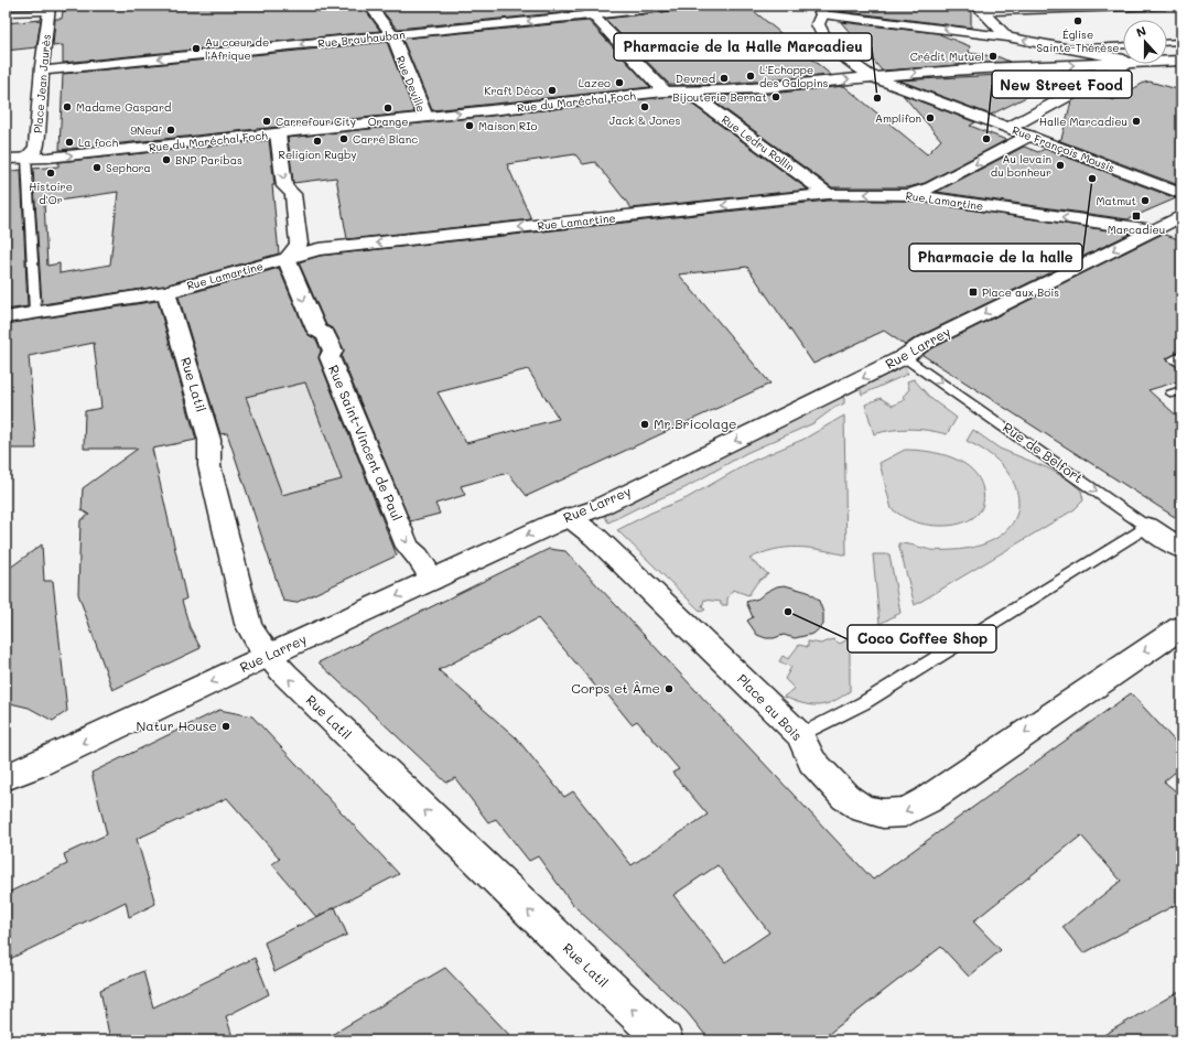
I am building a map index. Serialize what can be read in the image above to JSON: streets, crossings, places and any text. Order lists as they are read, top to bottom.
{
  "streets": {
    "street": [
      "Rue Brauhauban",
      "Place Jean Jaurès",
      "Rue Deville",
      "Rue du Maréchal Foch",
      "Rue Ledru Rollin",
      "Rue François Mousis",
      "Rue Lamartine",
      "Rue Larrey",
      "Rue Latil",
      "Rue Saint-Vincent de Paul",
      "Rue de Belfort",
      "Place au Bois"
    ]
  },
  "crossings": [
    ["Rue Brauhauban", "Place Jean Jaurès"],
    ["Rue Brauhauban", "Rue Deville"],
    ["Place Jean Jaurès", "Rue du Maréchal Foch"],
    ["Rue Deville", "Rue du Maréchal Foch"],
    ["Rue du Maréchal Foch", "Rue Ledru Rollin"],
    ["Rue du Maréchal Foch", "Rue François Mousis"],
    ["Rue Ledru Rollin", "Rue Lamartine"],
    ["Rue Lamartine", "Rue Larrey"],
    ["Rue Lamartine", "Rue Latil"],
    ["Rue Lamartine", "Rue Saint-Vincent de Paul"],
    ["Rue Larrey", "Rue Latil"],
    ["Rue Larrey", "Rue Saint-Vincent de Paul"],
    ["Rue Larrey", "Rue de Belfort"],
    ["Rue Larrey", "Place au Bois"]
  ],
  "one_way": [
    "Rue Brauhauban",
    "Rue Larrey",
    "Rue Latil",
    "Rue Saint-Vincent de Paul",
    "Rue de Belfort",
    "Place au Bois"
  ],
  "places": {
    "other": [
      "Église Sainte-Thérèse",
      "Au cœur de l'Afrique",
      "Crédit Mutuel",
      "L'Echoppe des Galopins",
      "Devred",
      "Lazeo",
      "Kraft Déco",
      "Bijouterie Bernat",
      "Pharmacie de la Halle Marcadieu",
      "Madame Gaspard",
      "Jack & Jones",
      "Orange",
      "Amplifon",
      "Carrefour City",
      "Halle Marcadieu",
      "Maison RIo",
      "9Neuf",
      "Carré Blanc",
      "New Street Food",
      "Religion Rugby",
      "La foch",
      "BNP Paribas",
      "Au levain du bonheur",
      "Sephora",
      "Histoire d'Or",
      "Pharmacie de la halle",
      "Matmut",
      "Mr.Bricolage",
      "Coco Coffee Shop",
      "Corps et Âme",
      "Natur House"
    ],
    "transit": ["Marcadieu", "Place aux Bois"]
  },
  "north": "top"
}
